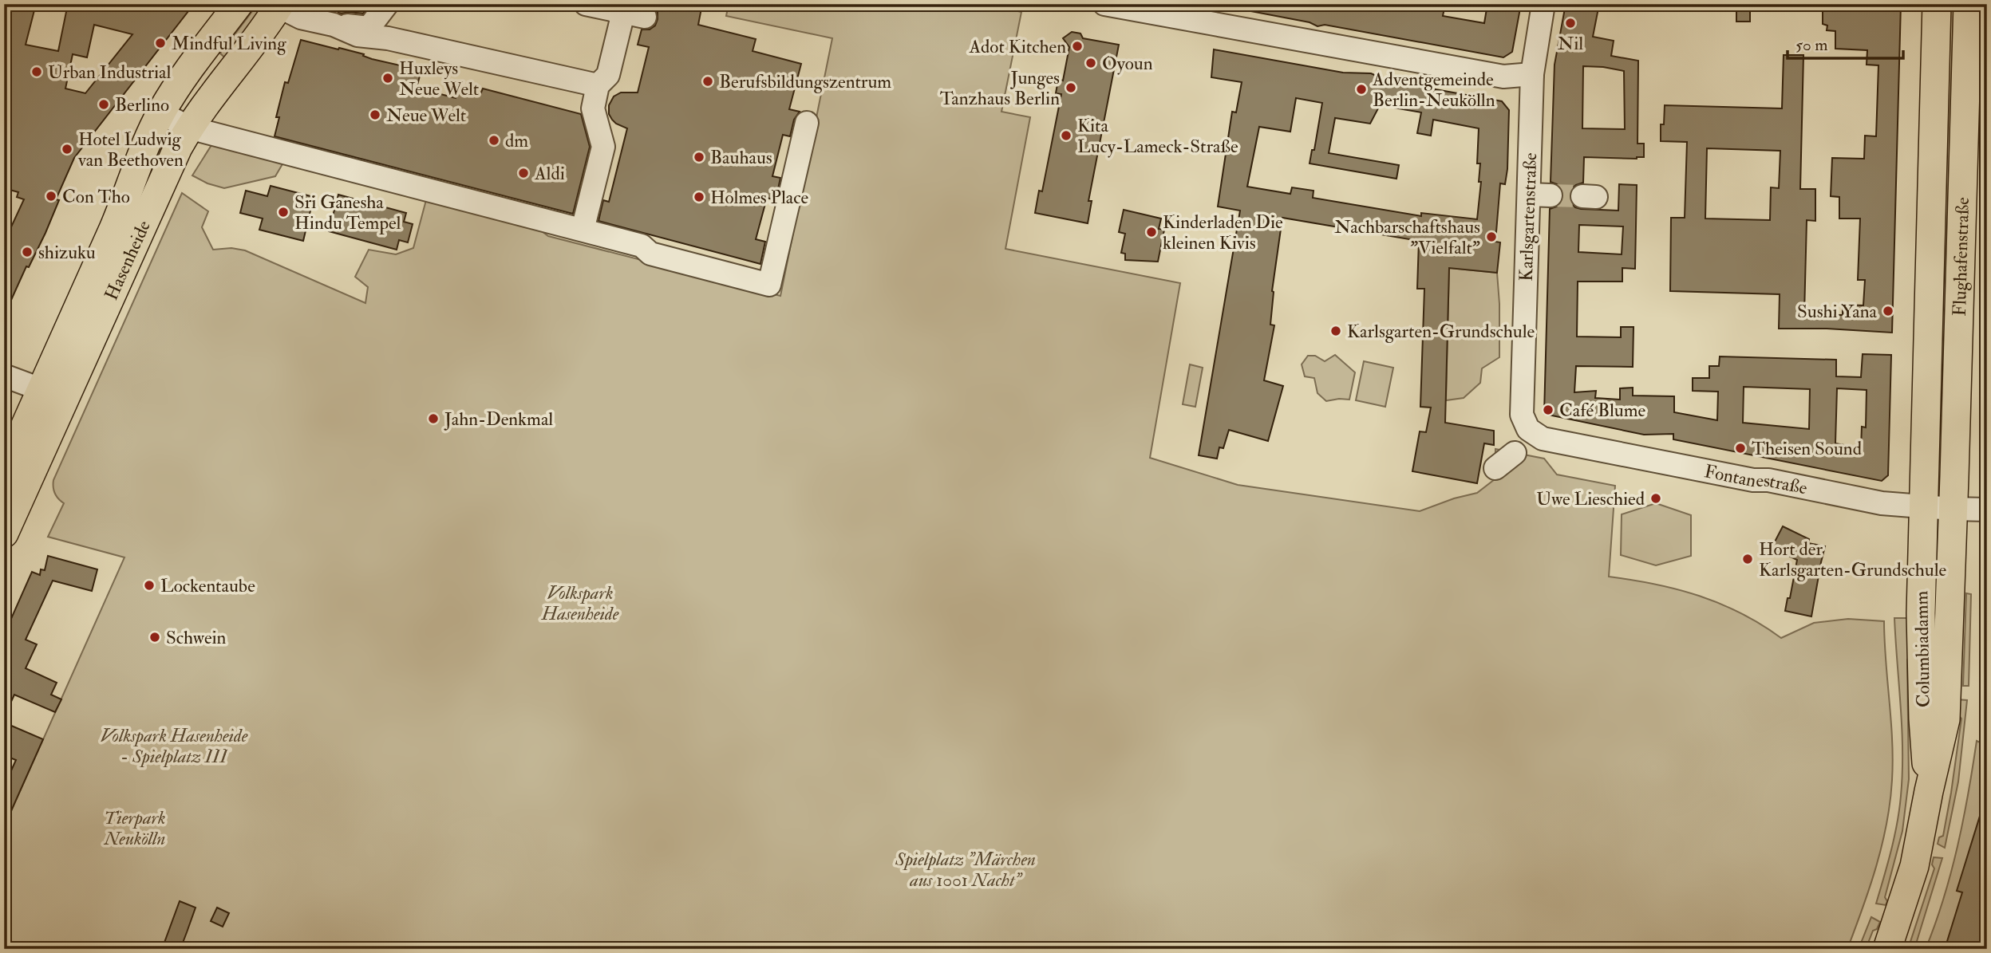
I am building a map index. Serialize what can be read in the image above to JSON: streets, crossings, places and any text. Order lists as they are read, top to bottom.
{
  "streets": {
    "main road": ["Flughafenstraße", "Hasenheide", "Columbiadamm"],
    "street": ["Karlsgartenstraße", "Fontanestraße"]
  },
  "crossings": [
    ["Karlsgartenstraße", "Fontanestraße"],
    ["Flughafenstraße", "Fontanestraße"],
    ["Flughafenstraße", "Columbiadamm"],
    ["Fontanestraße", "Columbiadamm"]
  ],
  "parks": [
    "Volkspark Hasenheide",
    "Volkspark Hasenheide - Spielplatz III",
    "Tierpark Neukölln",
    "Spielplatz \"Märchen aus 1001 Nacht\""
  ],
  "places": [
    "Nil",
    "Mindful Living",
    "Adot Kitchen",
    "Oyoun",
    "Urban Industrial",
    "Huxleys Neue Welt",
    "Berufsbildungszentrum",
    "Junges Tanzhaus Berlin",
    "Adventgemeinde Berlin-Neukölln",
    "Berlino",
    "Neue Welt",
    "Kita Lucy-Lameck-Straße",
    "dm",
    "Hotel Ludwig van Beethoven",
    "Bauhaus",
    "Aldi",
    "Con Tho",
    "Holmes Place",
    "Sri Ganesha Hindu Tempel",
    "Kinderladen Die kleinen Kivis",
    "Nachbarschaftshaus \"Vielfalt\"",
    "shizuku",
    "Sushi Yana",
    "Karlsgarten-Grundschule",
    "Café Blume",
    "Jahn-Denkmal",
    "Theisen Sound",
    "Uwe Lieschied",
    "Hort der Karlsgarten-Grundschule",
    "Lockentaube",
    "Schwein"
  ],
  "scale_bar": "50 m"
}
